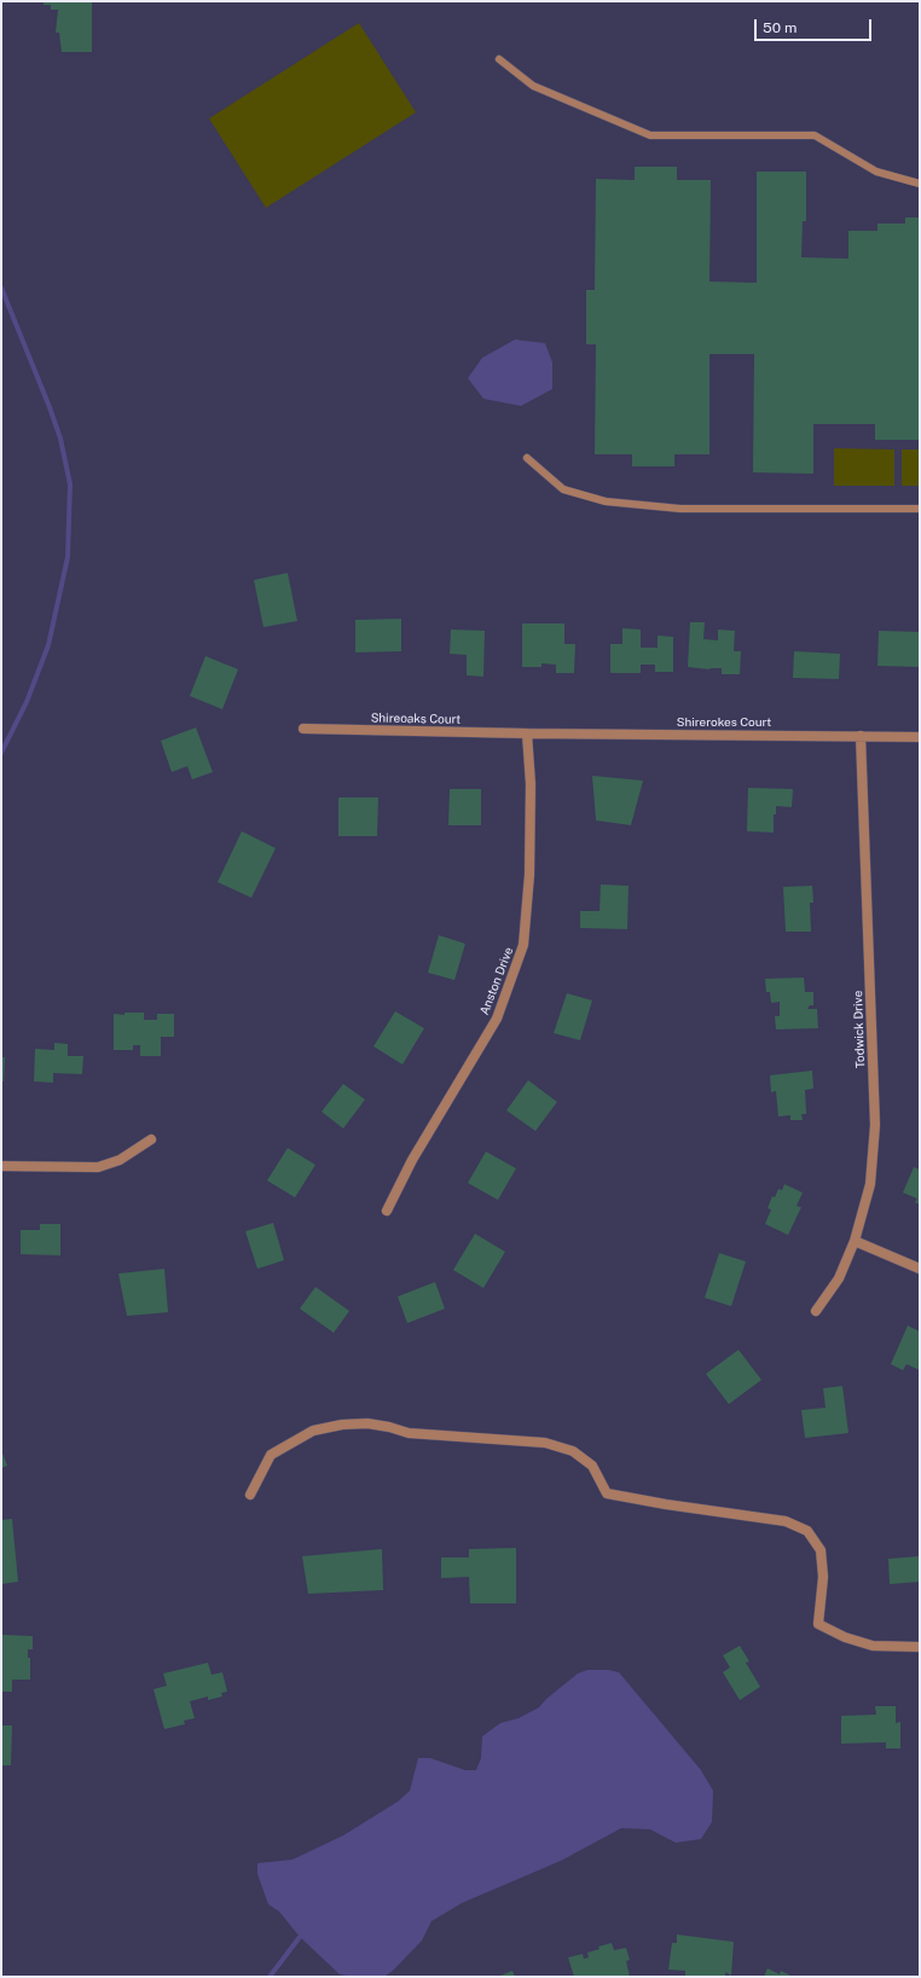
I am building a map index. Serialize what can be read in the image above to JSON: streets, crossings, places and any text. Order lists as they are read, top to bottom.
{
  "streets": {
    "street": [
      "Shireoaks Court",
      "Shirerokes Court",
      "Anston Drive",
      "Todwick Drive"
    ]
  },
  "crossings": [
    ["Shireoaks Court", "Shirerokes Court"],
    ["Shireoaks Court", "Anston Drive"],
    ["Shirerokes Court", "Anston Drive"],
    ["Shirerokes Court", "Todwick Drive"]
  ],
  "scale_bar": "50 m"
}
